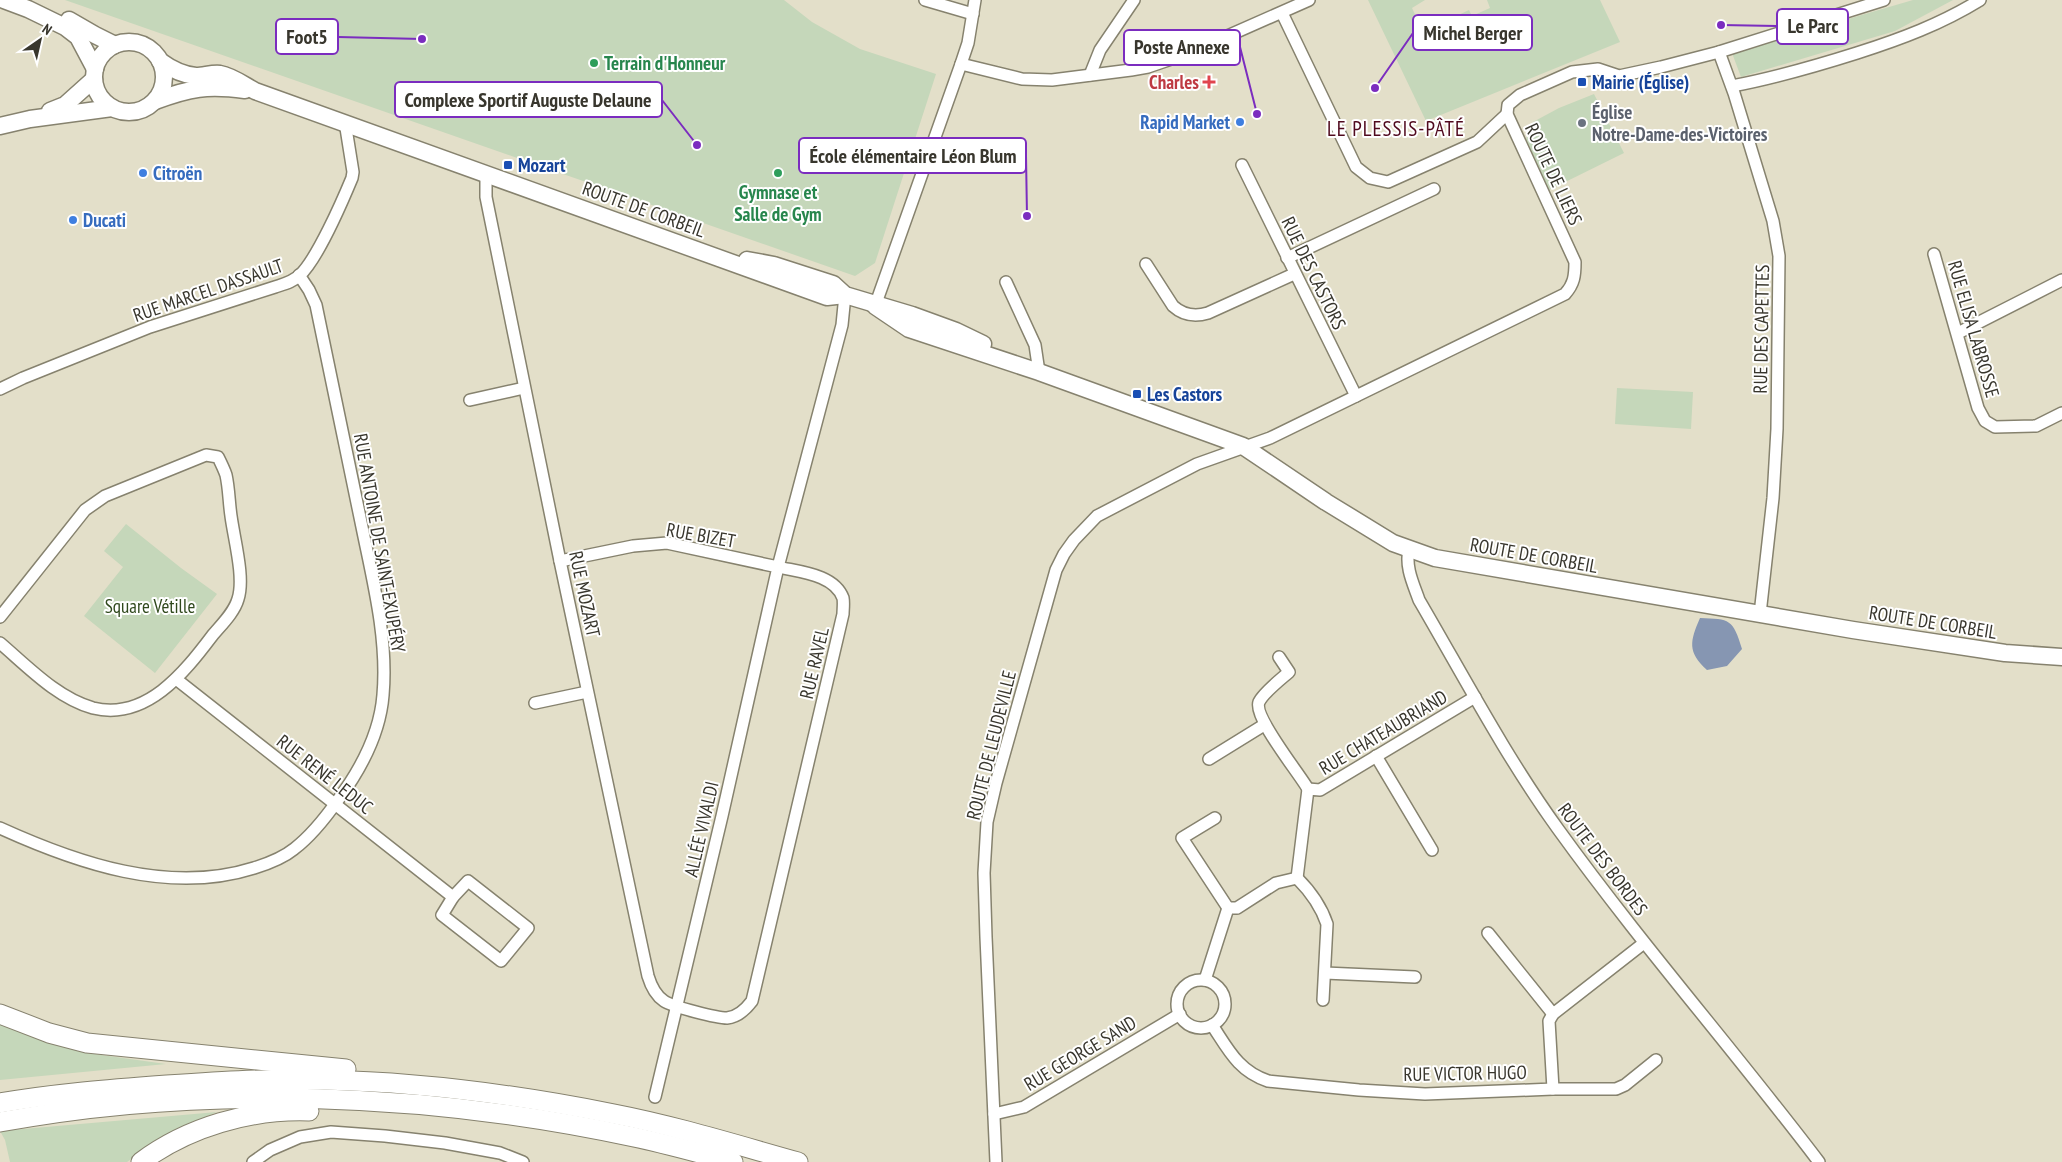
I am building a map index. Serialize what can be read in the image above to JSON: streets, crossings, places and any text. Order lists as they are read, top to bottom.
{
  "streets": {
    "street": [
      "ROUTE DE LIERS",
      "ROUTE DE CORBEIL",
      "RUE DES CASTORS",
      "RUE MARCEL DASSAULT",
      "RUE DES CAPETTES",
      "RUE ELISA LABROSSE",
      "RUE BIZET",
      "RUE ANTOINE DE SAINT-EXUPÉRY",
      "RUE MOZART",
      "RUE RAVEL",
      "RUE CHATEAUBRIAND",
      "ROUTE DE LEUDEVILLE",
      "RUE RENÉ LEDUC",
      "ALLÉE VIVALDI",
      "ROUTE DES BORDES",
      "RUE GEORGE SAND",
      "RUE VICTOR HUGO"
    ]
  },
  "crossings": [
    ["ROUTE DE LIERS", "ROUTE DE CORBEIL"],
    ["ROUTE DE LIERS", "RUE DES CASTORS"],
    ["ROUTE DE LIERS", "RUE DES CAPETTES"],
    ["ROUTE DE LIERS", "ROUTE DE LEUDEVILLE"],
    ["ROUTE DE CORBEIL", "RUE MARCEL DASSAULT"],
    ["ROUTE DE CORBEIL", "RUE DES CAPETTES"],
    ["ROUTE DE CORBEIL", "RUE MOZART"],
    ["ROUTE DE CORBEIL", "ROUTE DE LEUDEVILLE"],
    ["ROUTE DE CORBEIL", "ROUTE DES BORDES"],
    ["RUE MARCEL DASSAULT", "RUE ANTOINE DE SAINT-EXUPÉRY"],
    ["RUE BIZET", "RUE MOZART"],
    ["RUE BIZET", "RUE RAVEL"],
    ["RUE BIZET", "ALLÉE VIVALDI"],
    ["RUE ANTOINE DE SAINT-EXUPÉRY", "RUE RENÉ LEDUC"],
    ["RUE MOZART", "RUE RAVEL"],
    ["RUE MOZART", "ALLÉE VIVALDI"],
    ["RUE RAVEL", "ALLÉE VIVALDI"],
    ["RUE CHATEAUBRIAND", "ROUTE DES BORDES"],
    ["ROUTE DE LEUDEVILLE", "RUE GEORGE SAND"],
    ["RUE GEORGE SAND", "RUE VICTOR HUGO"]
  ],
  "districts": ["LE PLESSIS-PÂTÉ"],
  "parks": ["Square Vétille"],
  "places": {
    "other": [
      "Le Parc",
      "Foot5",
      "Terrain d'Honneur",
      "Michel Berger",
      "Poste Annexe",
      "Rapid Market",
      "Église Notre-Dame-des-Victoires",
      "Complexe Sportif Auguste Delaune",
      "Citroën",
      "Gymnase et Salle de Gym",
      "École élémentaire Léon Blum",
      "Ducati"
    ],
    "health": ["Charles"],
    "transit": ["Mairie (Église)", "Mozart", "Les Castors"]
  },
  "north": "top right"
}
